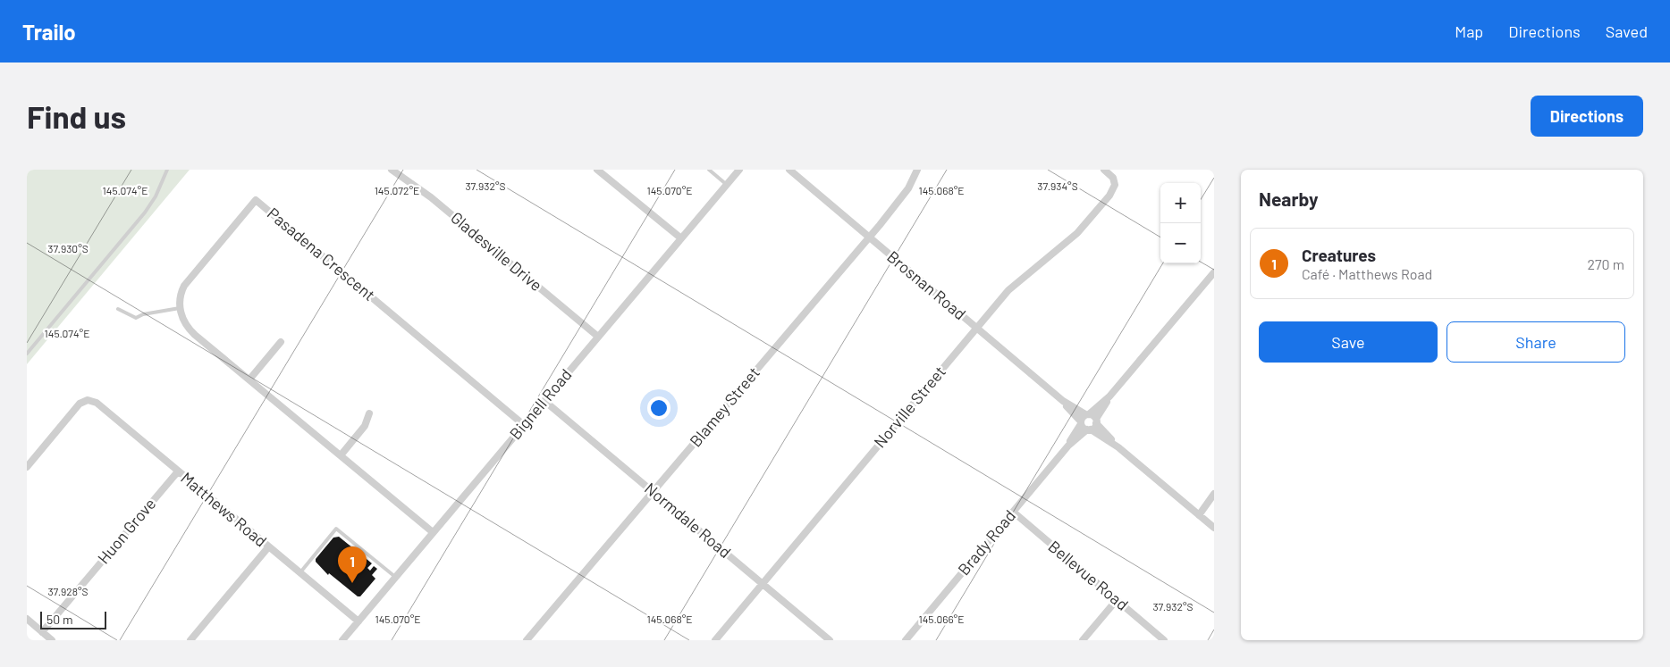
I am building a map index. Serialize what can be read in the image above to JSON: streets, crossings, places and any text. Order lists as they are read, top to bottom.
{
  "streets": {
    "street": [
      "Gladesville Drive",
      "Pasadena Crescent",
      "Brosnan Road",
      "Bignell Road",
      "Blamey Street",
      "Norville Street",
      "Matthews Road",
      "Normdale Road",
      "Huon Grove",
      "Brady Road",
      "Bellevue Road"
    ]
  },
  "crossings": [
    ["Gladesville Drive", "Bignell Road"],
    ["Pasadena Crescent", "Bignell Road"],
    ["Brosnan Road", "Blamey Street"],
    ["Brosnan Road", "Norville Street"],
    ["Brosnan Road", "Brady Road"],
    ["Bignell Road", "Matthews Road"],
    ["Bignell Road", "Normdale Road"],
    ["Blamey Street", "Normdale Road"],
    ["Norville Street", "Normdale Road"],
    ["Matthews Road", "Huon Grove"],
    ["Brady Road", "Bellevue Road"]
  ],
  "scale_bar": "50 m",
  "page": {
    "header": "Trailo",
    "nav": ["Map", "Directions", "Saved"],
    "buttons": [
      "Directions",
      ["Save", "Share"]
    ],
    "title": "Find us",
    "heading": "Nearby",
    "map_buttons": ["+", "−"],
    "list": [
      {
        "mark": "1",
        "name": "Creatures",
        "note": "Café · Matthews Road",
        "value": "270 m"
      }
    ],
    "pins": "1",
    "scale": "50 m"
  },
  "coordinates": [
    "37.934°S",
    "37.932°S",
    "145.074°E",
    "145.072°E",
    "145.070°E",
    "145.068°E",
    "37.930°S",
    "37.928°S",
    "145.066°E"
  ]
}
